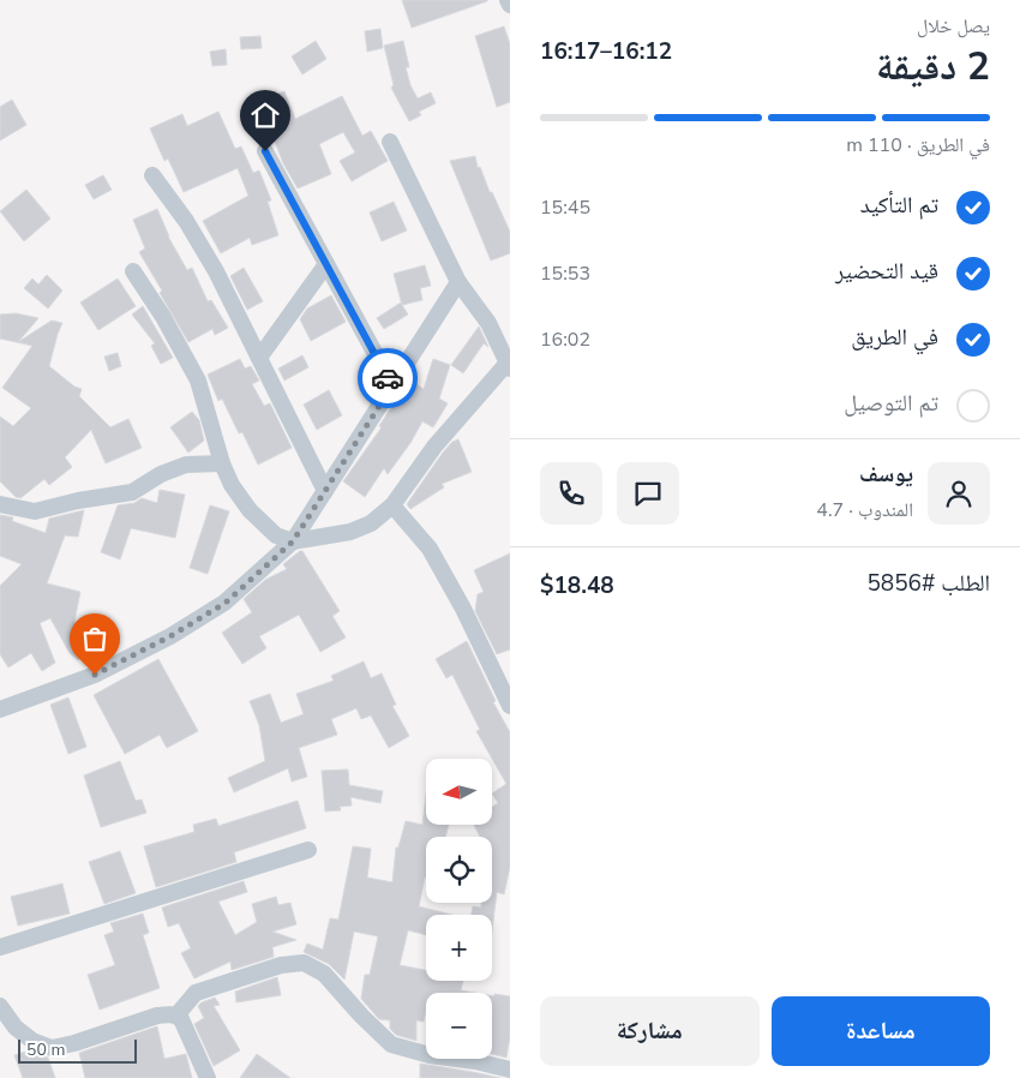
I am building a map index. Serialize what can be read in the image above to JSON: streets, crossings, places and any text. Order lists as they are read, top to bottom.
{
  "scale_bar": "50 m",
  "north": "left",
  "page": {
    "heading": ["2 دقيقة", "يصل خلال", "16:12–16:17"],
    "panel": [
      "يوسف",
      "المندوب · 4.7",
      "الطلب #5856",
      "$18.48"
    ],
    "bar": "في الطريق · 110 m",
    "list": [
      ["تم التأكيد", "15:45"],
      ["قيد التحضير", "15:53"],
      ["في الطريق", "16:02"],
      "تم التوصيل"
    ],
    "map_buttons": ["+", "−"],
    "buttons": ["مساعدة", "مشاركة"],
    "scale": "50 m"
  }
}
